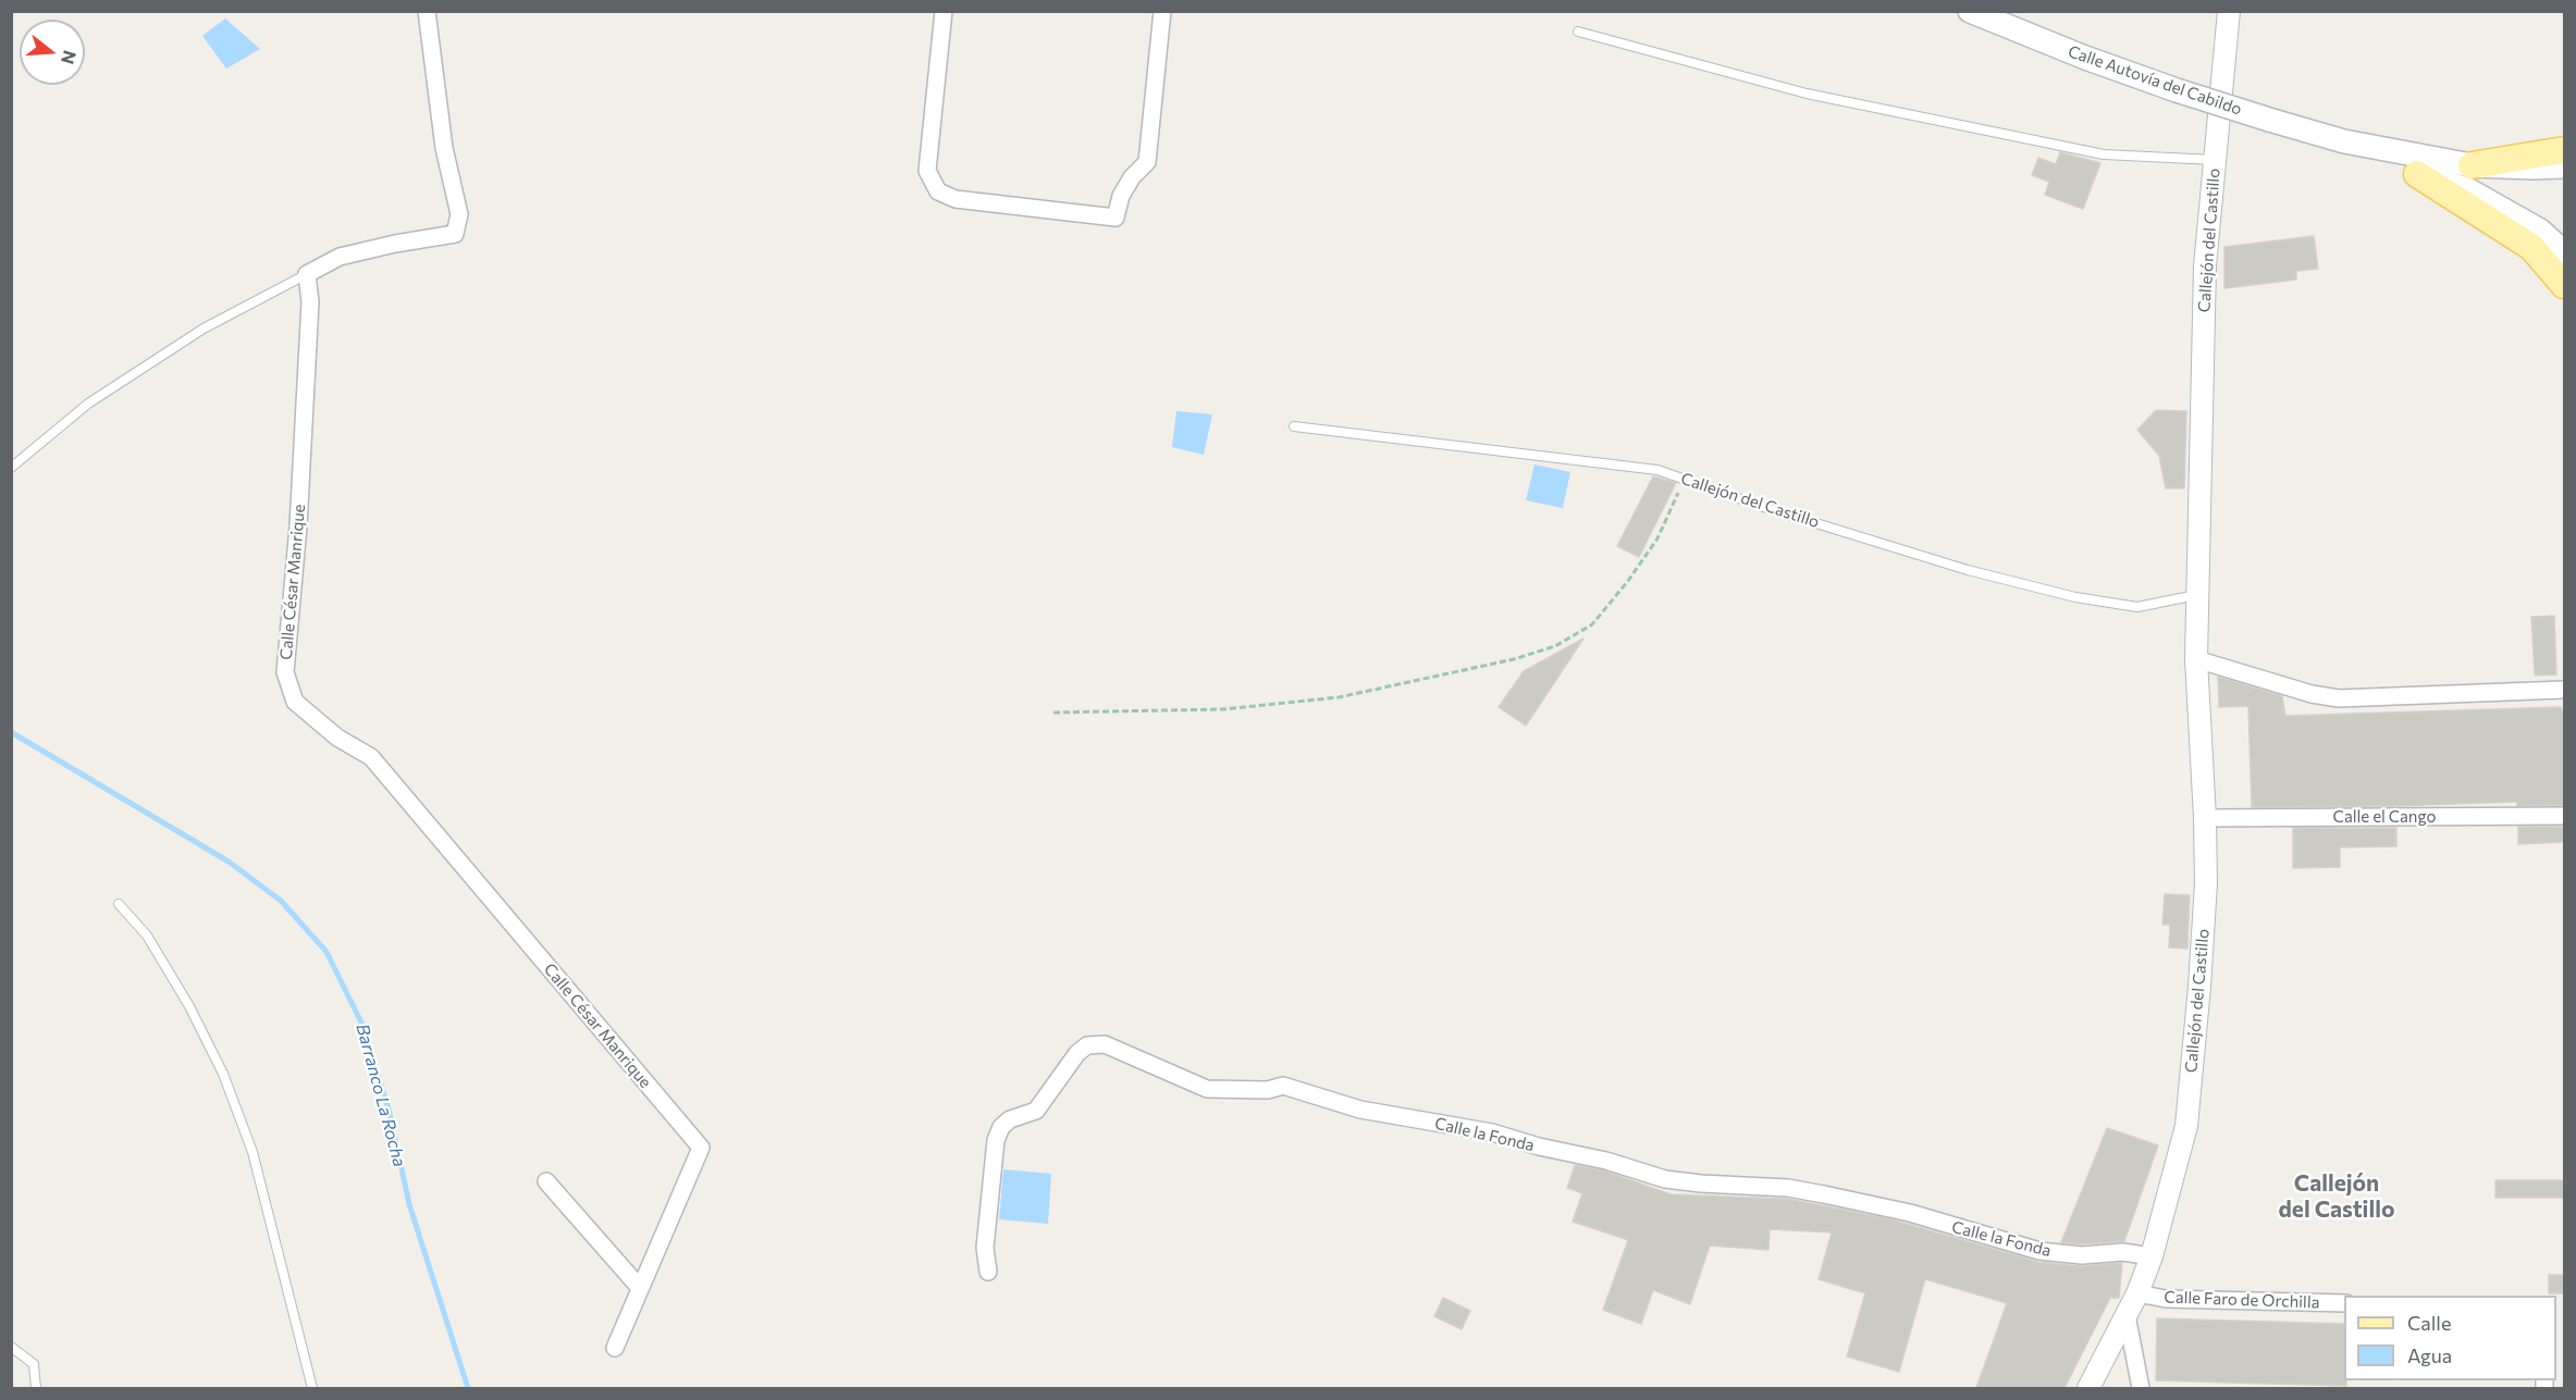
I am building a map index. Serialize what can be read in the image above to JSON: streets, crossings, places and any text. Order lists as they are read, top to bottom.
{
  "streets": {
    "main road": ["Calle Autovía del Cabildo"],
    "street": [
      "Callejón del Castillo",
      "Calle César Manrique",
      "Calle el Cango",
      "Calle la Fonda",
      "Calle Faro de Orchilla"
    ]
  },
  "crossings": [
    ["Callejón del Castillo", "Calle el Cango"],
    ["Callejón del Castillo", "Calle la Fonda"],
    ["Callejón del Castillo", "Calle Faro de Orchilla"]
  ],
  "districts": ["Callejón del Castillo"],
  "water": ["Barranco La Rocha"],
  "legend": ["Calle", "Agua"],
  "north": "right"
}
